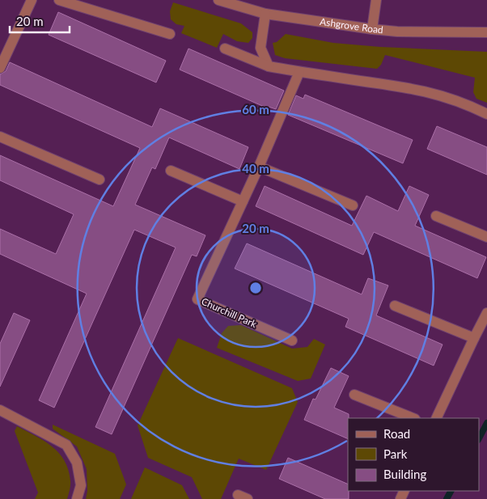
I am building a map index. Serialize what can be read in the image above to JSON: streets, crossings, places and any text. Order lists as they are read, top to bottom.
{
  "streets": {
    "street": ["Ashgrove Road", "Churchill Park"]
  },
  "legend": ["Road", "Park", "Building"],
  "scale_bar": "20 m",
  "rings": ["60 m", "40 m", "20 m"]
}
